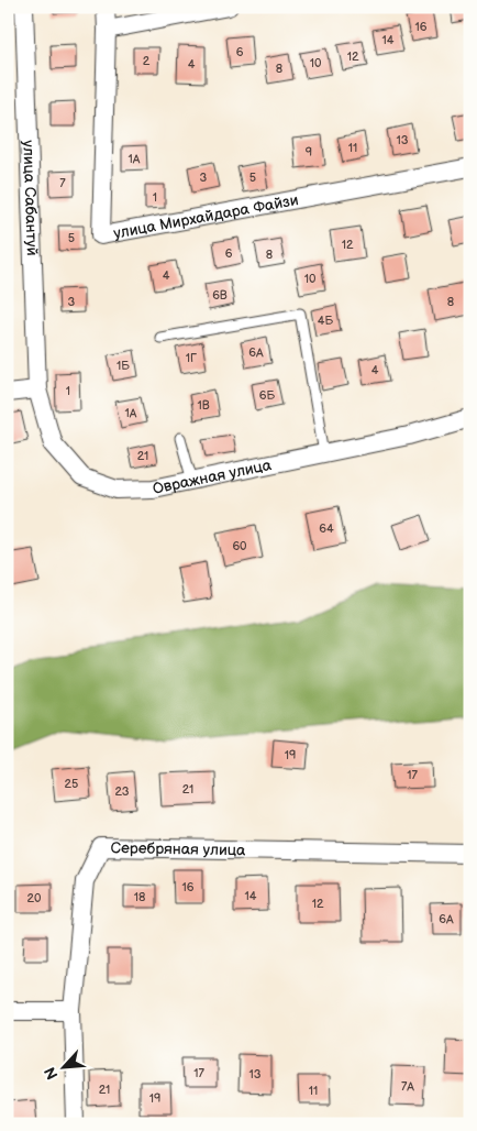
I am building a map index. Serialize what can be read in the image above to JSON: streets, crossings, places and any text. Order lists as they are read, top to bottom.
{
  "streets": {
    "street": [
      "улица Сабантуй",
      "улица Мирхайдара Файзи",
      "Овражная улица",
      "Серебряная улица"
    ]
  },
  "crossings": [
    ["улица Сабантуй", "Овражная улица"]
  ],
  "house_numbers": [
    "16",
    "14",
    "6",
    "12",
    "2",
    "10",
    "4",
    "8",
    "13",
    "11",
    "9",
    "1А",
    "3",
    "5",
    "7",
    "1",
    "5",
    "12",
    "6",
    "8",
    "4",
    "10",
    "6В",
    "3",
    "8",
    "4Б",
    "6А",
    "1Г",
    "1Б",
    "4",
    "1",
    "6Б",
    "1В",
    "1А",
    "21",
    "64",
    "60",
    "19",
    "17",
    "25",
    "21",
    "23",
    "16",
    "14",
    "18",
    "20",
    "12",
    "6А",
    "17",
    "13",
    "7А",
    "21",
    "11",
    "19"
  ],
  "north": "bottom left"
}
